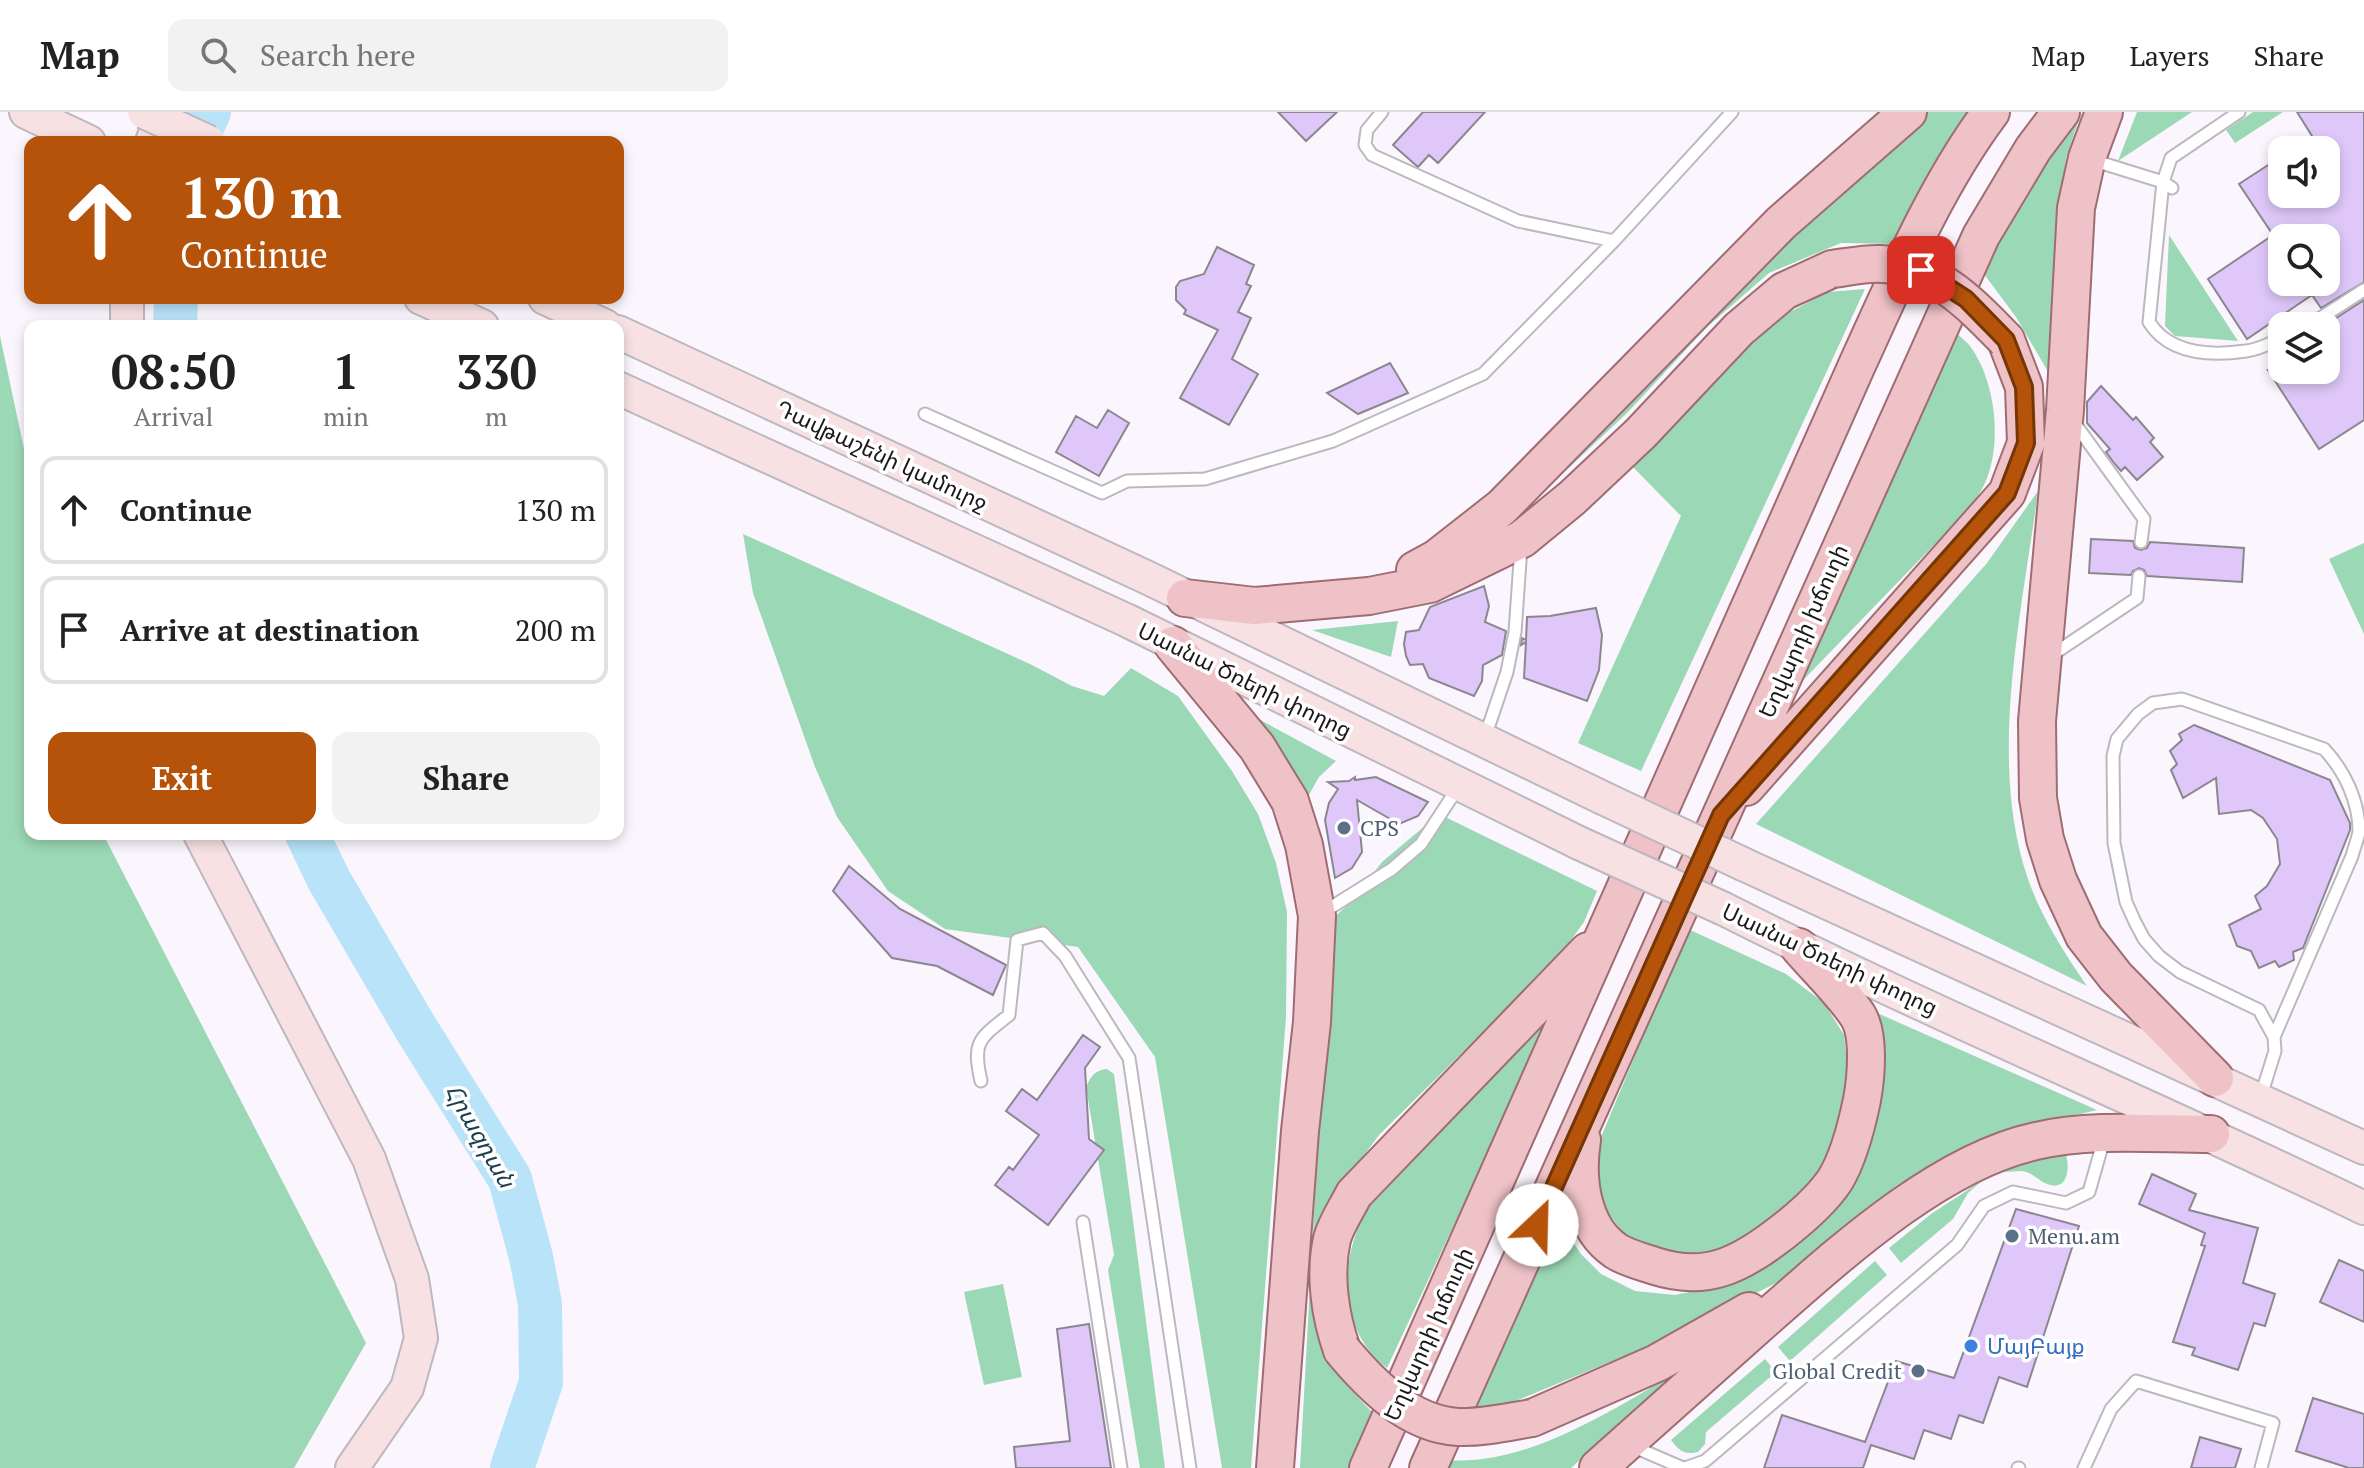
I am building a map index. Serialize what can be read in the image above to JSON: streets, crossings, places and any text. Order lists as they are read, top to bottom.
{
  "streets": {
    "main road": ["Դավթաշենի կամուրջ", "Եղվարդի խճուղի", "Սասնա Ծռերի փողոց"]
  },
  "water": ["Հրազդան"],
  "places": [
    "CPS",
    "Menu.am",
    "ՄայԲայք",
    "Global Credit"
  ],
  "page": {
    "header": "Map",
    "search": "Search here",
    "nav": ["Map", "Layers", "Share"],
    "turn": ["130 m", "Continue"],
    "eta": [
      "08:50",
      "Arrival",
      "1",
      "min",
      "330",
      "m"
    ],
    "list": [
      {
        "name": "Continue",
        "value": "130 m"
      },
      {
        "name": "Arrive at destination",
        "value": "200 m"
      }
    ],
    "buttons": ["Exit", "Share"]
  }
}
